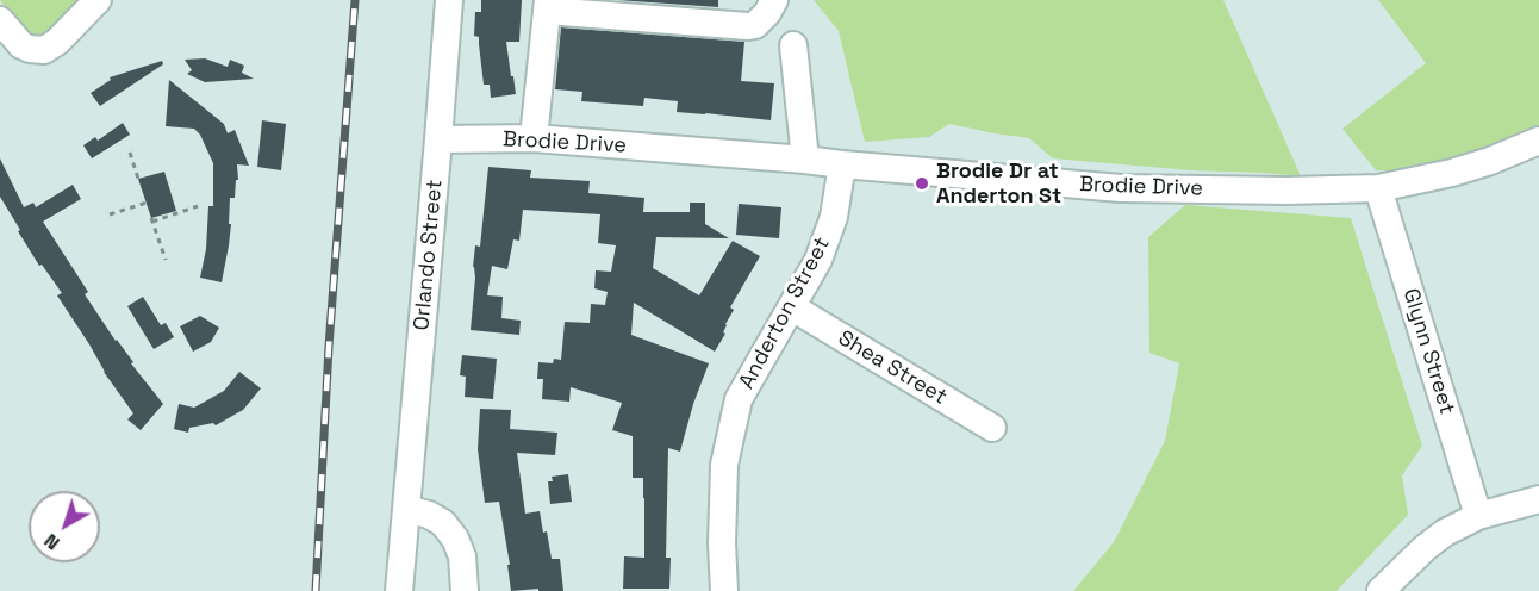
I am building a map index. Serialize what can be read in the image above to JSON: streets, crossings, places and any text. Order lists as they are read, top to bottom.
{
  "streets": {
    "street": [
      "Brodie Drive",
      "Orlando Street",
      "Anderton Street",
      "Glynn Street",
      "Shea Street"
    ]
  },
  "crossings": [
    ["Brodie Drive", "Orlando Street"],
    ["Brodie Drive", "Anderton Street"],
    ["Brodie Drive", "Glynn Street"],
    ["Anderton Street", "Shea Street"]
  ],
  "places": ["Brodie Dr at Anderton St"],
  "north": "bottom left"
}
